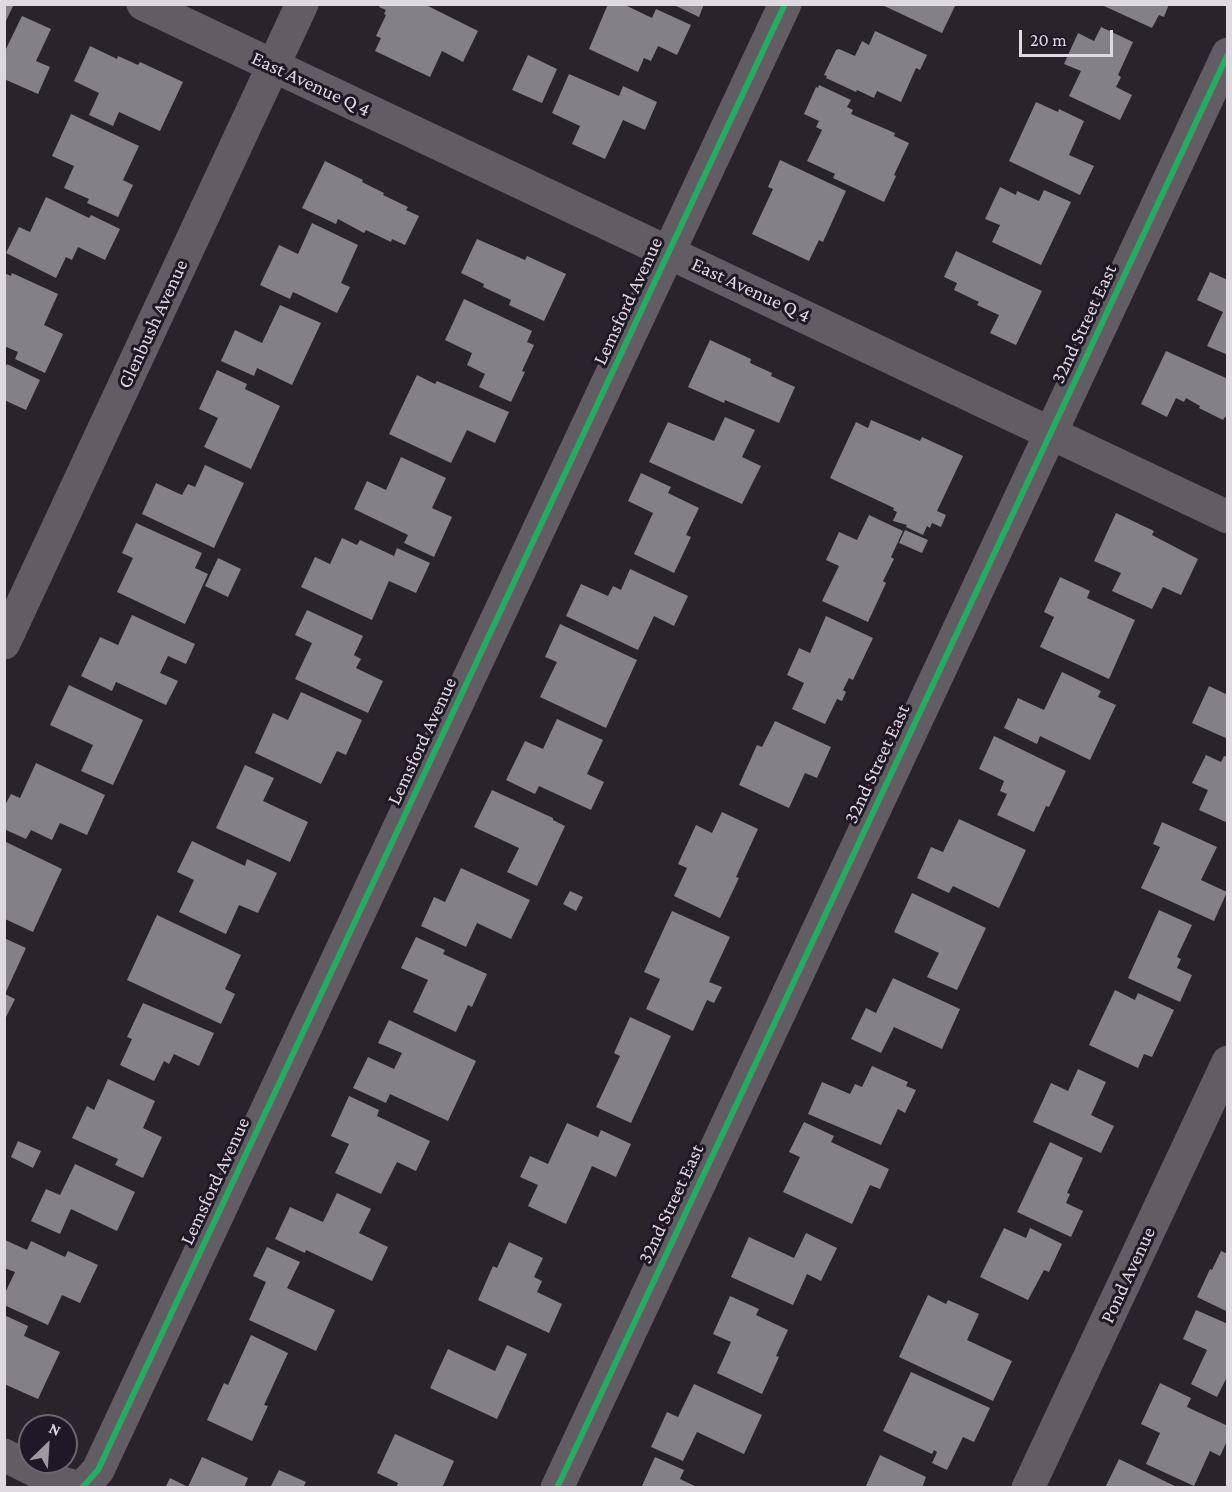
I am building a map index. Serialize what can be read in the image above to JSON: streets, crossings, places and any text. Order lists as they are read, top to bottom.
{
  "streets": {
    "street": [
      "East Avenue Q 4",
      "Lemsford Avenue",
      "Glenbush Avenue",
      "32nd Street East",
      "Pond Avenue"
    ]
  },
  "crossings": [
    ["East Avenue Q 4", "Lemsford Avenue"],
    ["East Avenue Q 4", "Glenbush Avenue"],
    ["East Avenue Q 4", "32nd Street East"]
  ],
  "scale_bar": "20 m",
  "north": "top right"
}
